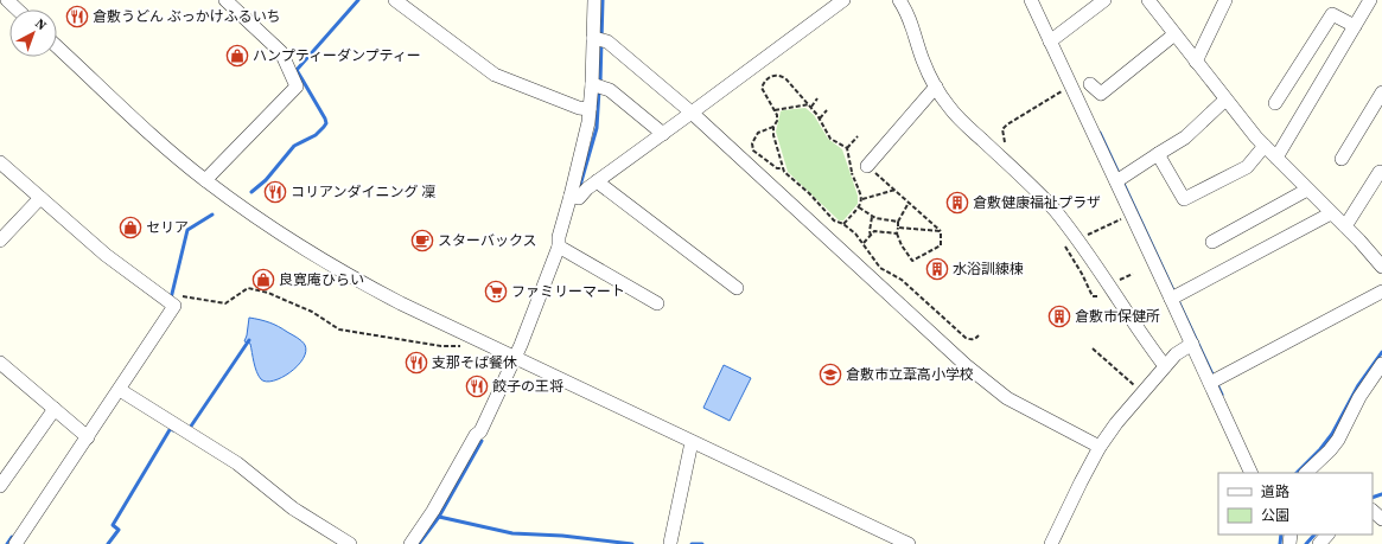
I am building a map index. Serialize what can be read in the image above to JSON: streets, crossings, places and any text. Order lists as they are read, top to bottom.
{
  "places": {
    "restaurant": [
      "倉敷うどん ぶっかけふるいち",
      "コリアンダイニング 凜",
      "支那そば餐休",
      "餃子の王将"
    ],
    "shop": ["ハンプティーダンプティー", "セリア", "良寛庵ひらい"],
    "building": ["倉敷健康福祉プラザ", "水浴訓練棟", "倉敷市保健所"],
    "cafe": ["スターバックス"],
    "supermarket": ["ファミリーマート"],
    "school or university": ["倉敷市立葦高小学校"]
  },
  "legend": ["道路", "公園"],
  "north": "top right"
}
